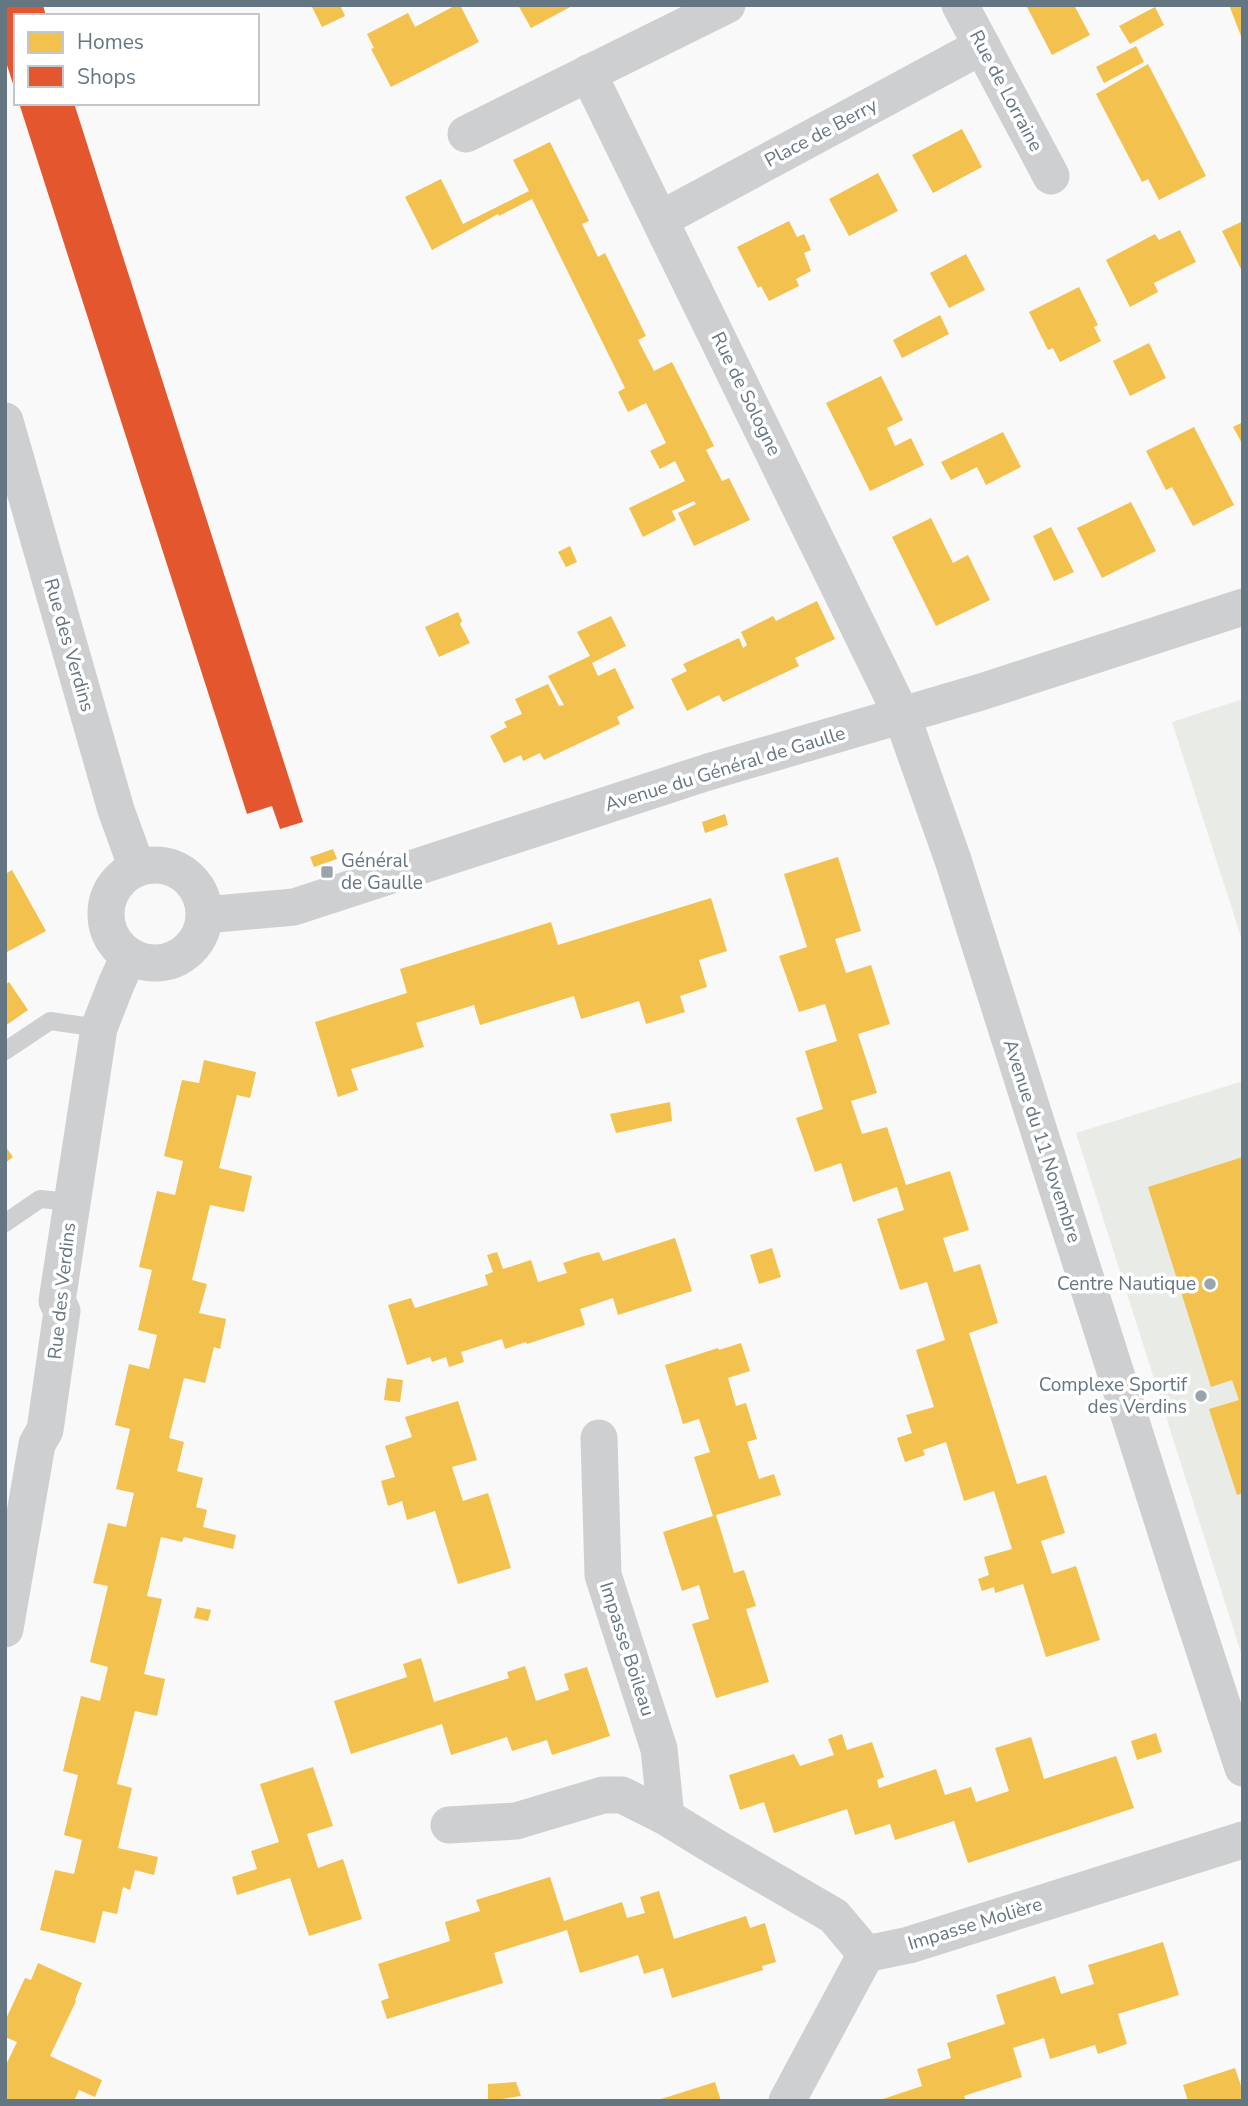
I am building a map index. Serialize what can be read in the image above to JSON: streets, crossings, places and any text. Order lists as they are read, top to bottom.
{
  "streets": {
    "street": [
      "Rue de Lorraine",
      "Place de Berry",
      "Rue de Sologne",
      "Rue des Verdins",
      "Avenue du Général de Gaulle",
      "Avenue du 11 Novembre",
      "Impasse Boileau",
      "Impasse Molière"
    ]
  },
  "crossings": [
    ["Rue de Lorraine", "Place de Berry"],
    ["Place de Berry", "Rue de Sologne"],
    ["Rue de Sologne", "Avenue du Général de Gaulle"],
    ["Rue de Sologne", "Avenue du 11 Novembre"],
    ["Rue des Verdins", "Avenue du Général de Gaulle"],
    ["Avenue du Général de Gaulle", "Avenue du 11 Novembre"]
  ],
  "places": {
    "transit": ["Général de Gaulle"],
    "other": ["Centre Nautique", "Complexe Sportif des Verdins"]
  },
  "legend": ["Homes", "Shops"]
}
